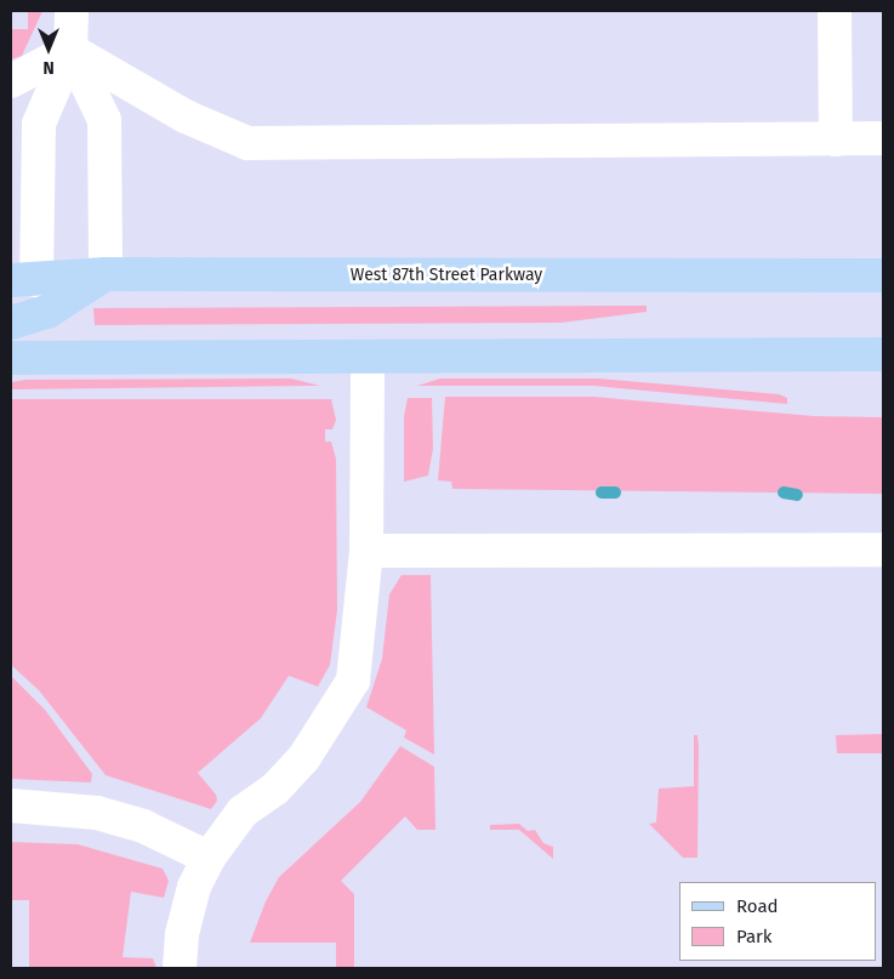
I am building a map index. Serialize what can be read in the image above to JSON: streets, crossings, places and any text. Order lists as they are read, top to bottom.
{
  "streets": {
    "main road": ["West 87th Street Parkway"]
  },
  "legend": ["Road", "Park"],
  "north": "bottom"
}
